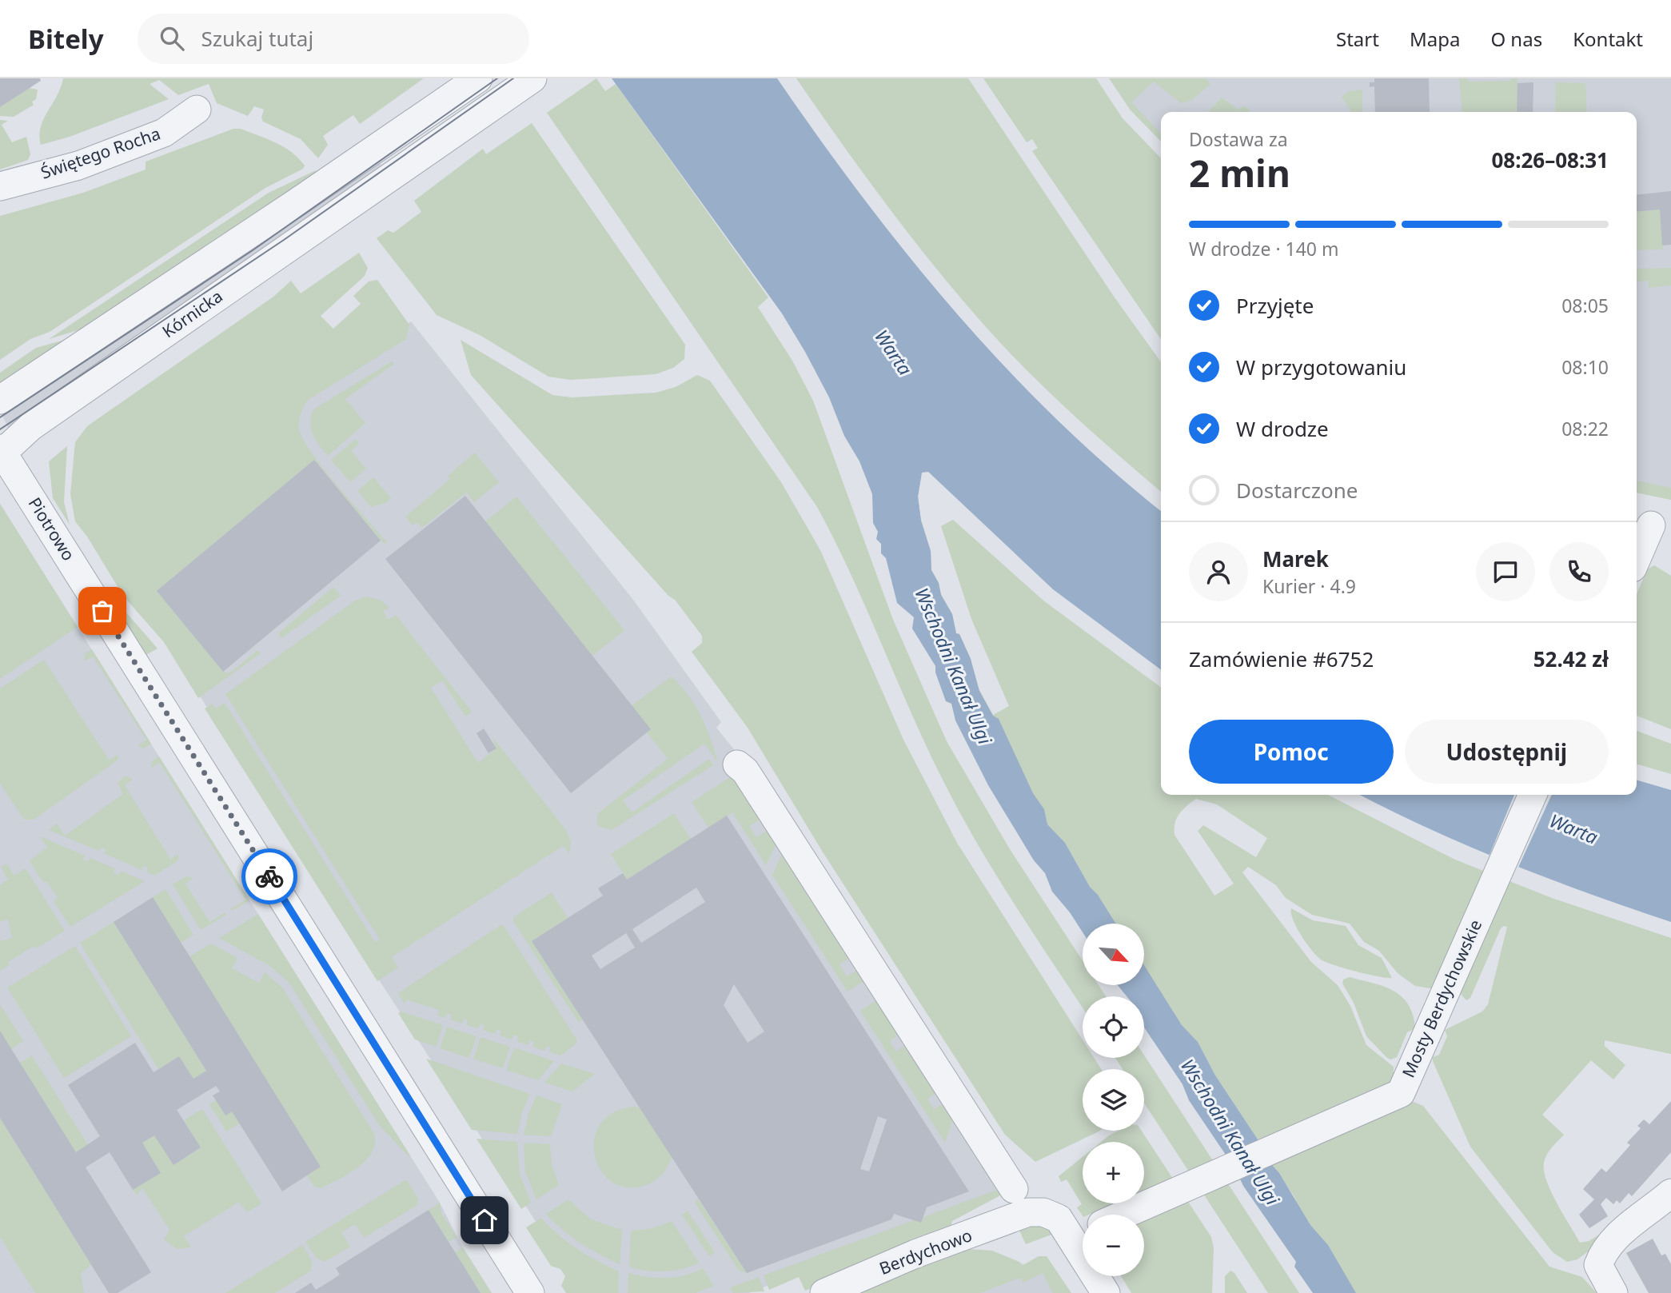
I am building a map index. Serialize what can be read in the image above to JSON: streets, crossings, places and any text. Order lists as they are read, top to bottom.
{
  "streets": {
    "street": [
      "Świętego Rocha",
      "Kórnicka",
      "Piotrowo",
      "Mosty Berdychowskie",
      "Berdychowo"
    ]
  },
  "crossings": [
    ["Kórnicka", "Piotrowo"]
  ],
  "water": ["Warta", "Wschodni Kanał Ulgi"],
  "north": "bottom right",
  "page": {
    "header": "Bitely",
    "search": "Szukaj tutaj",
    "nav": [
      "Start",
      "Mapa",
      "O nas",
      "Kontakt"
    ],
    "heading": ["2 min", "Dostawa za", "08:26–08:31"],
    "panel": [
      "Marek",
      "Kurier · 4.9",
      "Zamówienie #6752",
      "52.42 zł"
    ],
    "bar": "W drodze · 140 m",
    "list": [
      ["Przyjęte", "08:05"],
      ["W przygotowaniu", "08:10"],
      ["W drodze", "08:22"],
      "Dostarczone"
    ],
    "buttons": ["Pomoc", "Udostępnij"],
    "map_buttons": ["+", "−"]
  }
}
